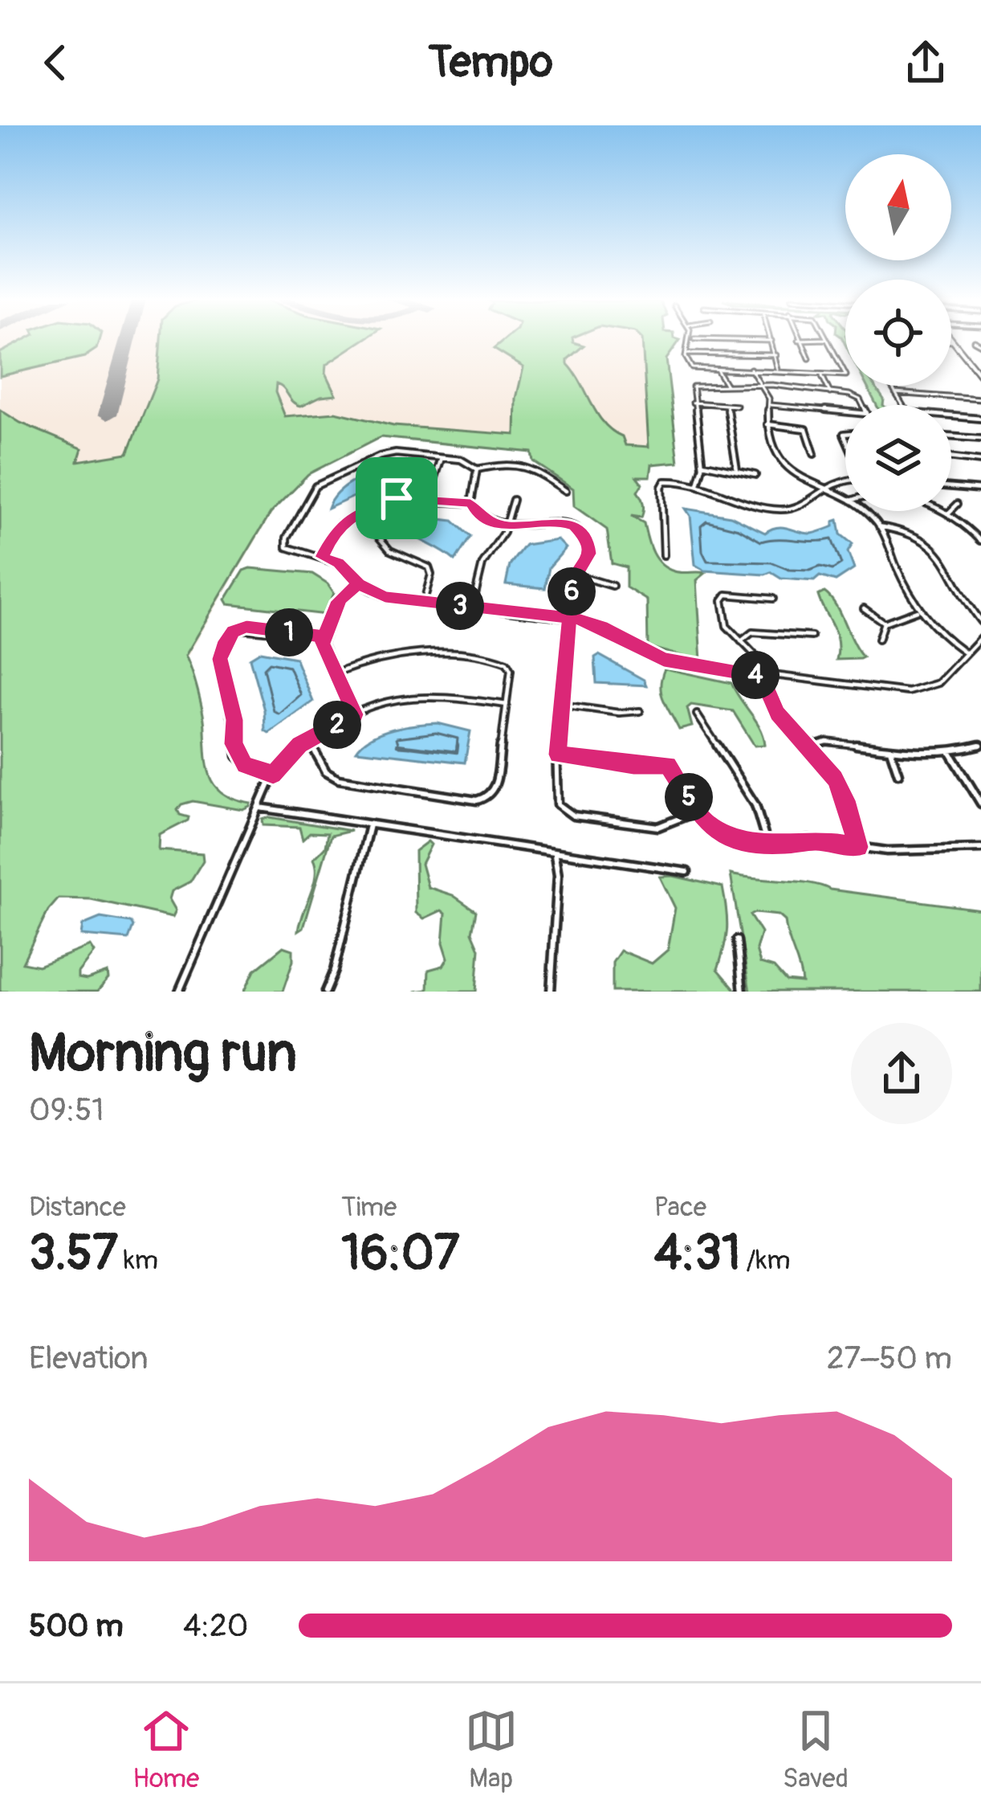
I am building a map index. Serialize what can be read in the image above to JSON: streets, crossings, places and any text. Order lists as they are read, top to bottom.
{
  "north": "top",
  "page": {
    "header": "Tempo",
    "pins": [
      "6",
      "3",
      "1",
      "4",
      "2",
      "5"
    ],
    "heading": ["Morning run", "09:51"],
    "stats": [
      ["Distance", "3.57 km"],
      ["Time", "16:07"],
      ["Pace", "4:31 /km"]
    ],
    "chart": ["Elevation", "27–50 m"],
    "list": [
      {
        "name": "500 m",
        "note": "4:20"
      }
    ],
    "tabs": ["Home", "Map", "Saved"]
  }
}
